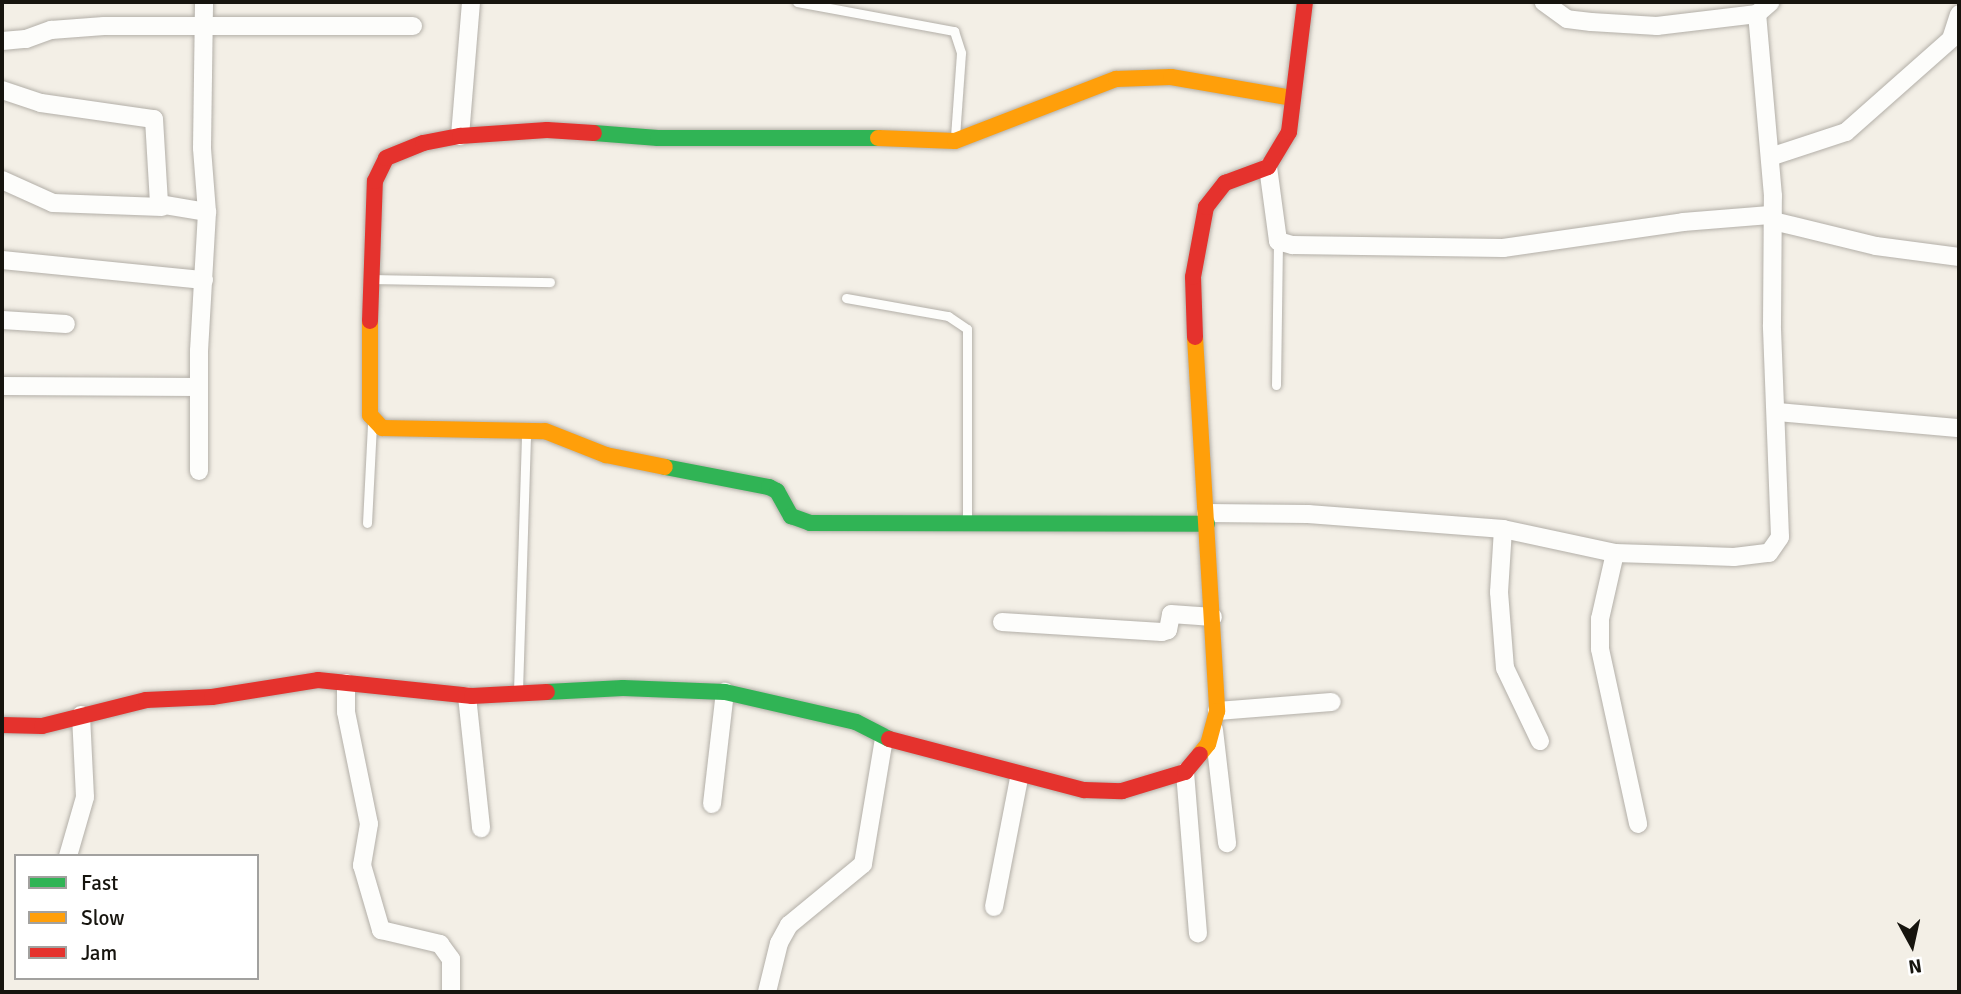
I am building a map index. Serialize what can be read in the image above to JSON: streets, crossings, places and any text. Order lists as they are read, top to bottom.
{
  "legend": ["Fast", "Slow", "Jam"],
  "north": "bottom"
}
